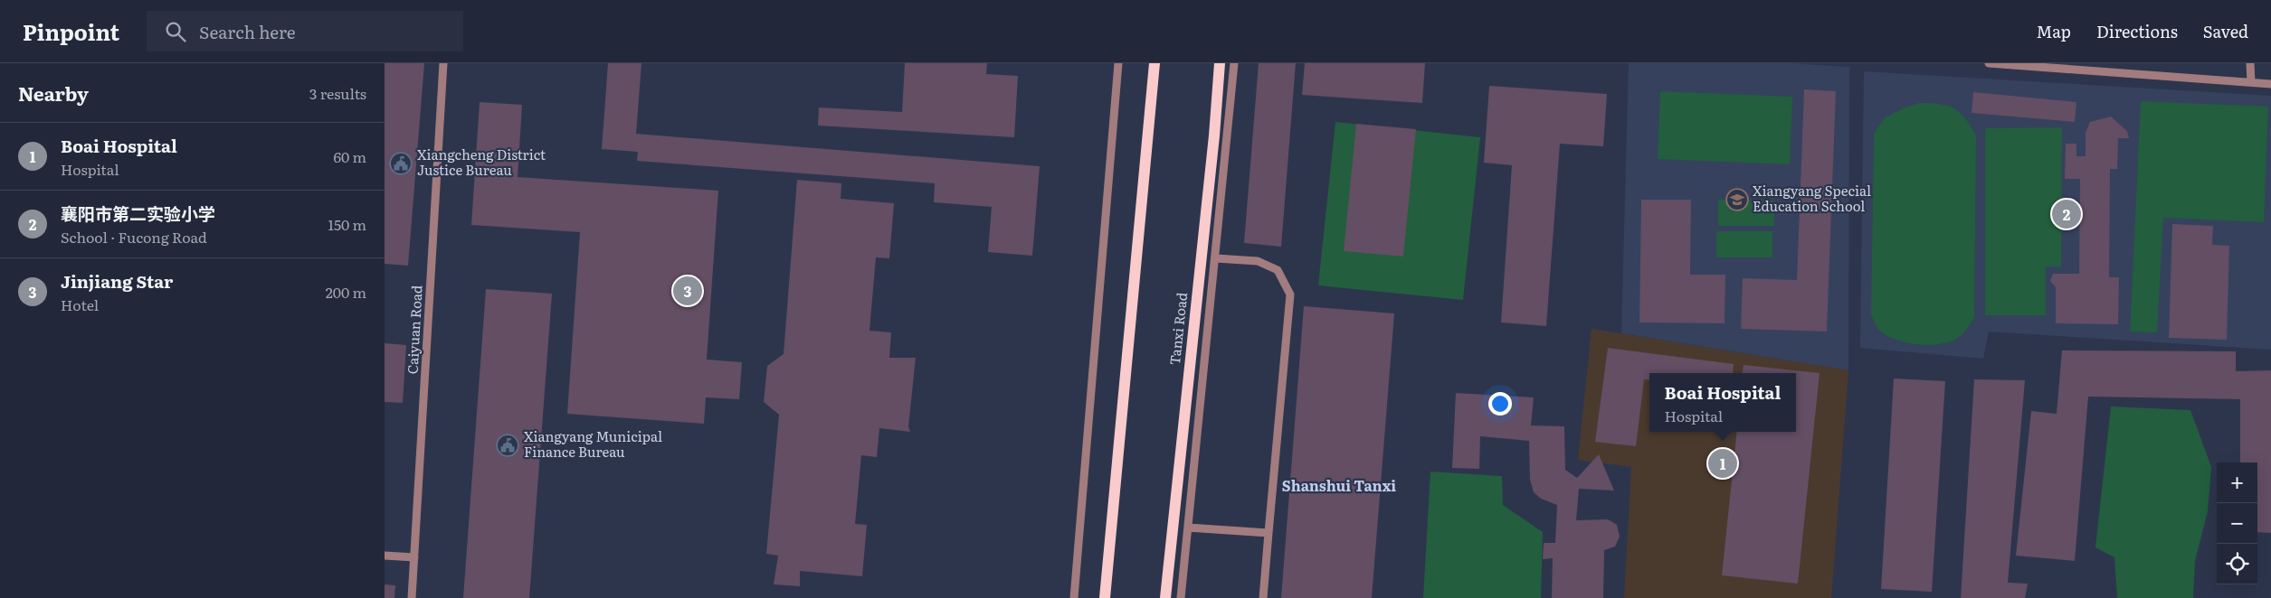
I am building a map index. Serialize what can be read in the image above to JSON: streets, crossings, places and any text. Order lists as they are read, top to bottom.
{
  "streets": {
    "main road": ["Tanxi Road"],
    "street": ["Caiyuan Road"]
  },
  "districts": ["Shanshui Tanxi"],
  "places": {
    "public building": ["Xiangcheng District Justice Bureau", "Xiangyang Municipal Finance Bureau"],
    "school or university": ["Xiangyang Special Education School"]
  },
  "page": {
    "header": "Pinpoint",
    "search": "Search here",
    "nav": ["Map", "Directions", "Saved"],
    "heading": ["Nearby", "3 results"],
    "list": [
      {
        "mark": "1",
        "name": "Boai Hospital",
        "note": "Hospital",
        "value": "60 m"
      },
      {
        "mark": "2",
        "name": "襄阳市第二实验小学",
        "note": "School · Fucong Road",
        "value": "150 m"
      },
      {
        "mark": "3",
        "name": "Jinjiang Star",
        "note": "Hotel",
        "value": "200 m"
      }
    ],
    "pins": ["2", "3", "1"],
    "popup": ["Boai Hospital", "Hospital"],
    "map_buttons": ["+", "−"]
  }
}
